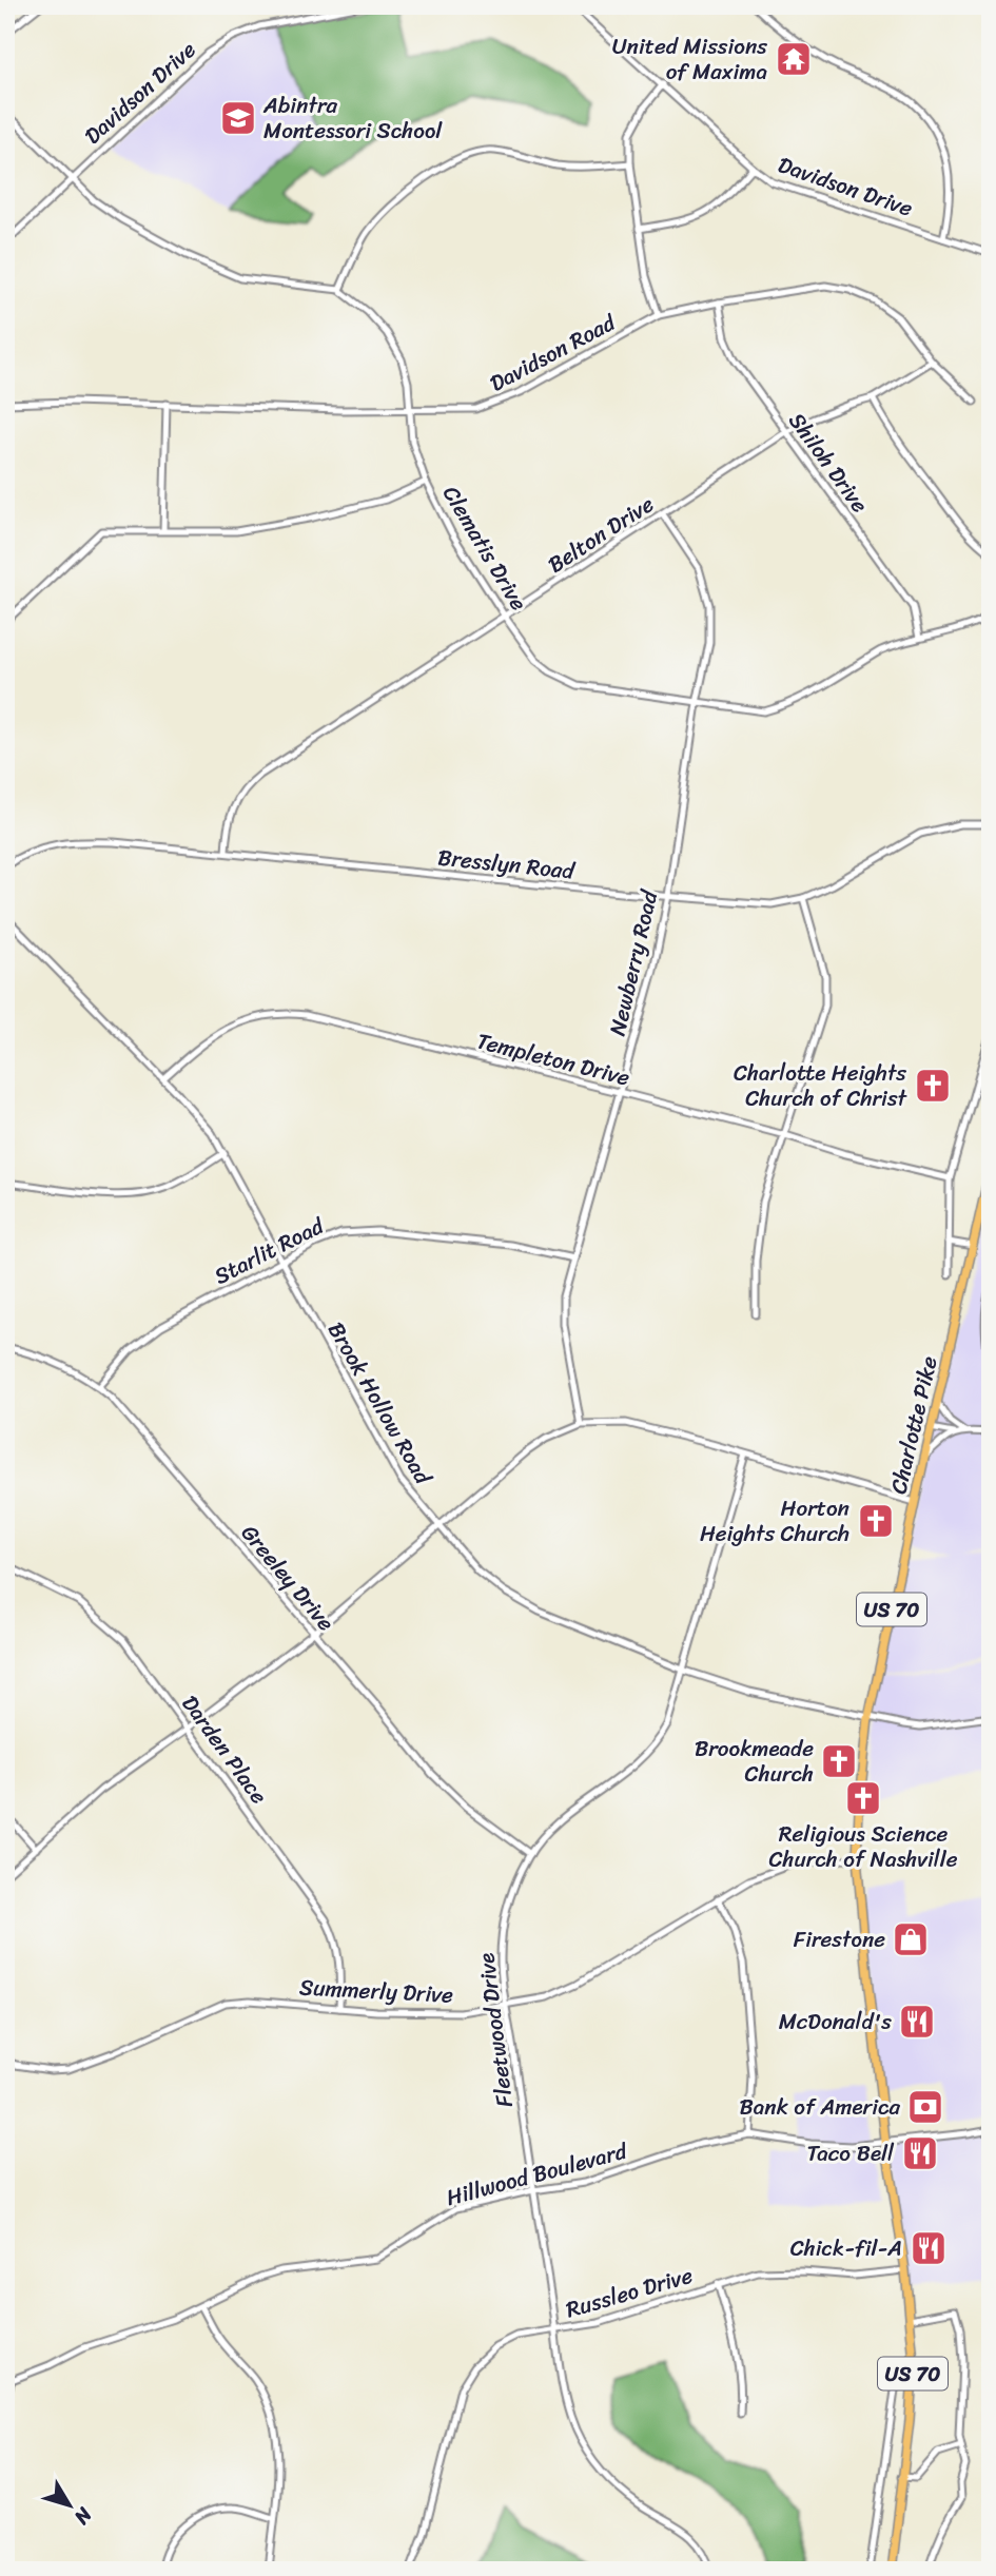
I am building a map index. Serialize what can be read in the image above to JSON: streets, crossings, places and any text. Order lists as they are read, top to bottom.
{
  "streets": {
    "main road": ["Charlotte Pike", "US 70"],
    "street": [
      "Davidson Drive",
      "Davidson Road",
      "Shiloh Drive",
      "Belton Drive",
      "Clematis Drive",
      "Bresslyn Road",
      "Newberry Road",
      "Templeton Drive",
      "Starlit Road",
      "Brook Hollow Road",
      "Greeley Drive",
      "Darden Place",
      "Summerly Drive",
      "Fleetwood Drive",
      "Hillwood Boulevard",
      "Russleo Drive"
    ]
  },
  "crossings": [
    ["Davidson Road", "Shiloh Drive"],
    ["Davidson Road", "Belton Drive"],
    ["Davidson Road", "Clematis Drive"],
    ["Shiloh Drive", "Belton Drive"],
    ["Shiloh Drive", "Clematis Drive"],
    ["Belton Drive", "Clematis Drive"],
    ["Belton Drive", "Bresslyn Road"],
    ["Belton Drive", "Newberry Road"],
    ["Clematis Drive", "Newberry Road"],
    ["Bresslyn Road", "Newberry Road"],
    ["Newberry Road", "Templeton Drive"],
    ["Newberry Road", "Starlit Road"],
    ["Templeton Drive", "Brook Hollow Road"],
    ["Starlit Road", "Brook Hollow Road"],
    ["Starlit Road", "Greeley Drive"],
    ["Brook Hollow Road", "Charlotte Pike"],
    ["Brook Hollow Road", "Fleetwood Drive"],
    ["Charlotte Pike", "Summerly Drive"],
    ["Charlotte Pike", "Hillwood Boulevard"],
    ["Charlotte Pike", "Russleo Drive"],
    ["Greeley Drive", "Fleetwood Drive"],
    ["Darden Place", "Summerly Drive"],
    ["Summerly Drive", "Fleetwood Drive"],
    ["Fleetwood Drive", "Hillwood Boulevard"],
    ["Fleetwood Drive", "Russleo Drive"]
  ],
  "places": {
    "temple": ["United Missions of Maxima"],
    "school or university": ["Abintra Montessori School"],
    "church": [
      "Charlotte Heights Church of Christ",
      "Horton Heights Church",
      "Brookmeade Church",
      "Religious Science Church of Nashville"
    ],
    "shop": ["Firestone"],
    "restaurant": ["McDonald's", "Taco Bell", "Chick-fil-A"],
    "bank": ["Bank of America"]
  },
  "north": "bottom right"
}
